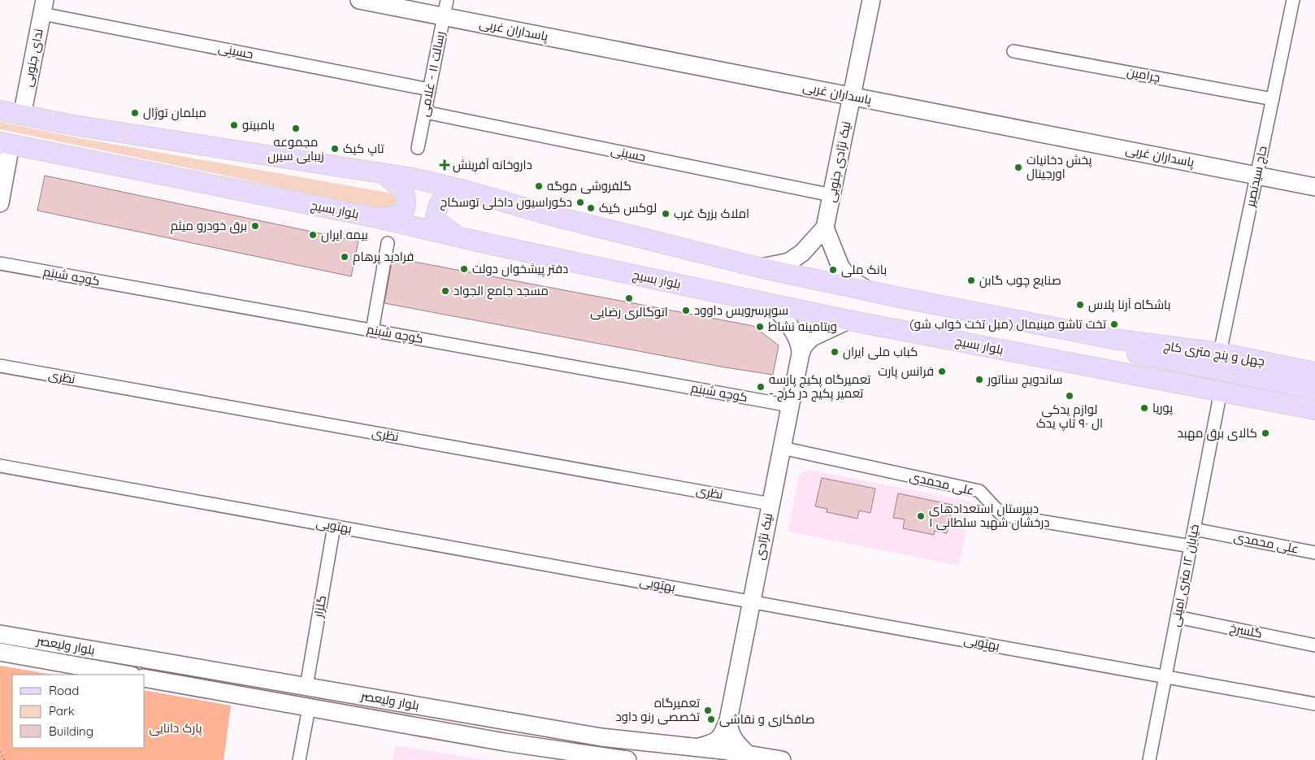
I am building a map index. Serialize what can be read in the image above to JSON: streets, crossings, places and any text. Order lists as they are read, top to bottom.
{
  "streets": {
    "main road": ["بلوار بسیج", "چهل و پنج متری کاج"],
    "street": [
      "پاسداران غربی",
      "حسینی",
      "ندای جنوبی",
      "رسالت ۱۱ - غلامی",
      "چرامین",
      "نیک نژادی جنوبی",
      "حاج سیدنصیر",
      "کوچه شبنم",
      "نظری",
      "علی محمدی",
      "بهتویی",
      "نیک نژادی",
      "خیابان ۱۲ متری امینی",
      "گلزار",
      "گلسرخ",
      "بلوار ولیعصر"
    ]
  },
  "crossings": [
    ["پاسداران غربی", "رسالت ۱۱ - غلامی"],
    ["پاسداران غربی", "نیک نژادی جنوبی"],
    ["پاسداران غربی", "حاج سیدنصیر"],
    ["حسینی", "ندای جنوبی"],
    ["حسینی", "رسالت ۱۱ - غلامی"],
    ["حسینی", "نیک نژادی جنوبی"],
    ["چرامین", "حاج سیدنصیر"],
    ["حاج سیدنصیر", "چهل و پنج متری کاج"],
    ["بلوار بسیج", "خیابان ۱۲ متری امینی"],
    ["کوچه شبنم", "نیک نژادی"],
    ["نظری", "نیک نژادی"],
    ["علی محمدی", "نیک نژادی"],
    ["علی محمدی", "خیابان ۱۲ متری امینی"],
    ["بهتویی", "نیک نژادی"],
    ["بهتویی", "خیابان ۱۲ متری امینی"],
    ["بهتویی", "گلزار"],
    ["خیابان ۱۲ متری امینی", "گلسرخ"],
    ["گلزار", "بلوار ولیعصر"]
  ],
  "parks": ["پارک دانایی"],
  "places": {
    "other": [
      "مبلمان توژال",
      "بامبینو",
      "مجموعه زیبایی سیرن",
      "تاپ کیک",
      "پخش دخانیات اورجینال",
      "گلفروشی موگه",
      "دکوراسیون داخلی توسکاج",
      "لوکس کیک",
      "املاک بزرگ غرب",
      "برق خودرو میثم",
      "بیمه ایران",
      "فرادید پرهام",
      "دفتر پیشخوان دولت",
      "بانک ملی",
      "صنایع چوب گابن",
      "مسجد جامع الجواد",
      "اتوگالری رضایی",
      "باشگاه آرنا پلاس",
      "سوپرسرویس داوود",
      "تخت تاشو مینیمال (مبل تخت خواب شو)",
      "ویتامینه نشاط",
      "کباب ملی ایران",
      "فرانس پارت",
      "ساندویچ سناتور",
      "تعمیرگاه پکیج پارسه - تعمیر پکیج در کرج",
      "لوازم یدکی ال ۹۰ تاپ یدک",
      "پوریا",
      "کالای برق مهبد",
      "دبیرستان استعدادهای درخشان شهید سلطانی ۱",
      "تعمیرگاه تخصصی رنو داود",
      "صافکاری و نقاشی"
    ],
    "health": ["داروخانه آفرینش"]
  },
  "legend": ["Road", "Park", "Building"]
}
